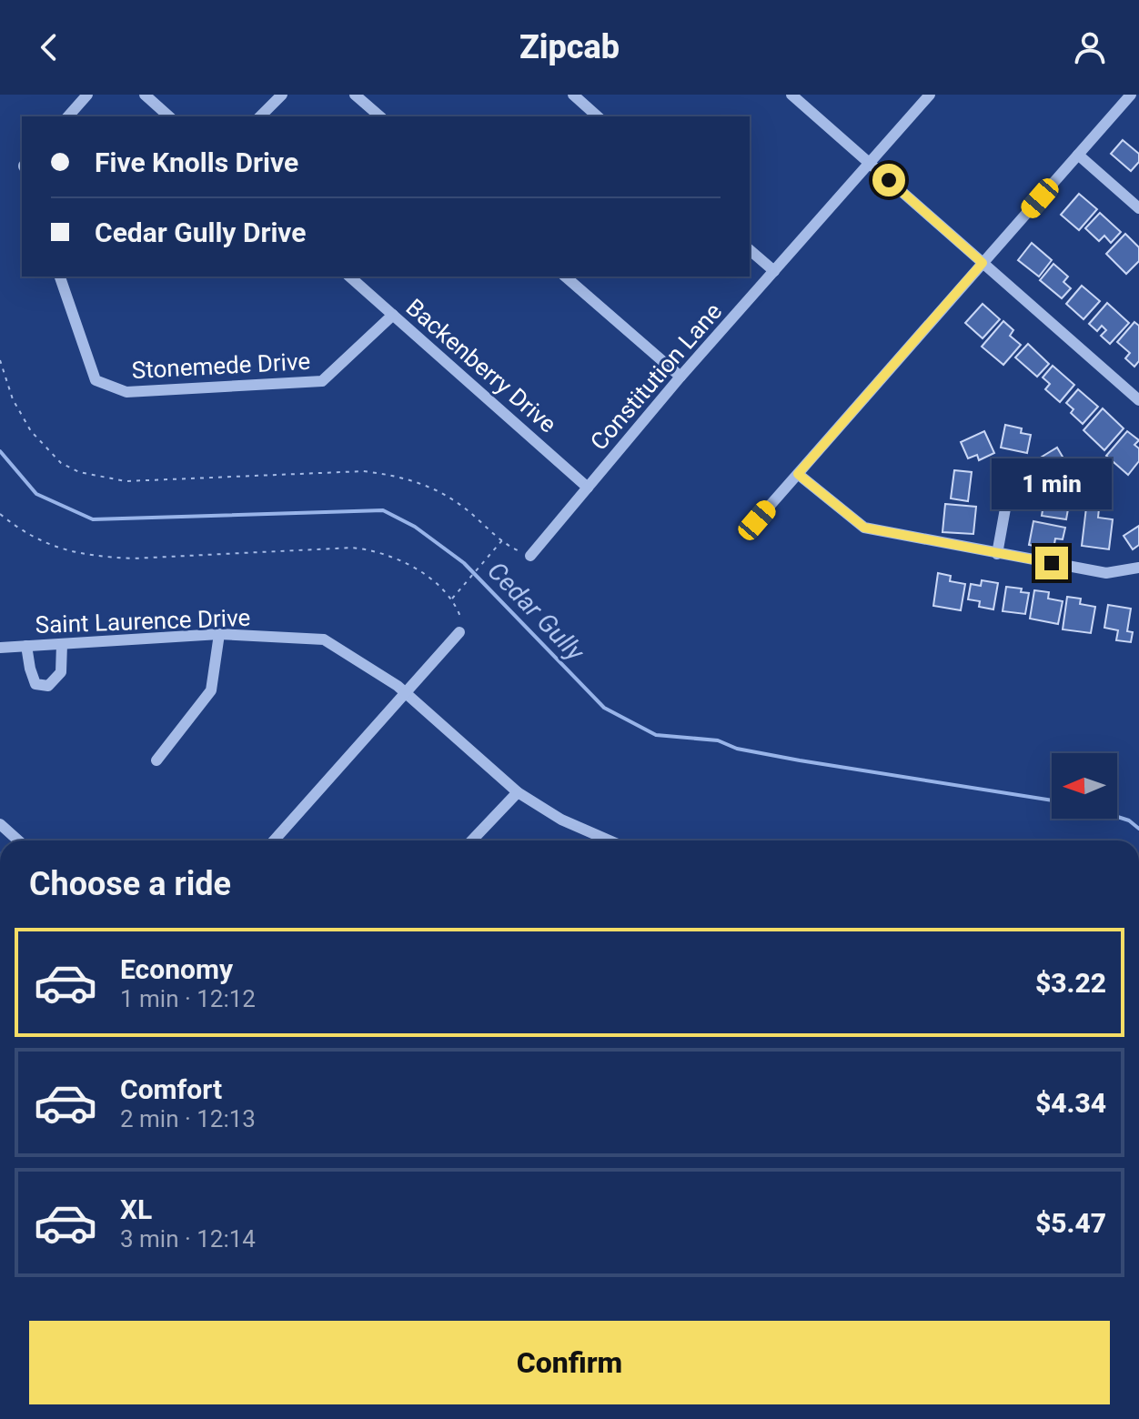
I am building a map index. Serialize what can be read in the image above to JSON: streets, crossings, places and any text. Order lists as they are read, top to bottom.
{
  "streets": {
    "street": [
      "Stonemede Drive",
      "Backenberry Drive",
      "Constitution Lane",
      "Saint Laurence Drive"
    ]
  },
  "crossings": [
    ["Stonemede Drive", "Backenberry Drive"],
    ["Backenberry Drive", "Constitution Lane"]
  ],
  "water": ["Cedar Gully"],
  "north": "left",
  "page": {
    "header": "Zipcab",
    "banner": ["Five Knolls Drive", "Cedar Gully Drive"],
    "bubble": "1 min",
    "heading": "Choose a ride",
    "list": [
      {
        "name": "Economy",
        "note": "1 min · 12:12",
        "value": "$3.22"
      },
      {
        "name": "Comfort",
        "note": "2 min · 12:13",
        "value": "$4.34"
      },
      {
        "name": "XL",
        "note": "3 min · 12:14",
        "value": "$5.47"
      }
    ],
    "buttons": "Confirm"
  }
}
